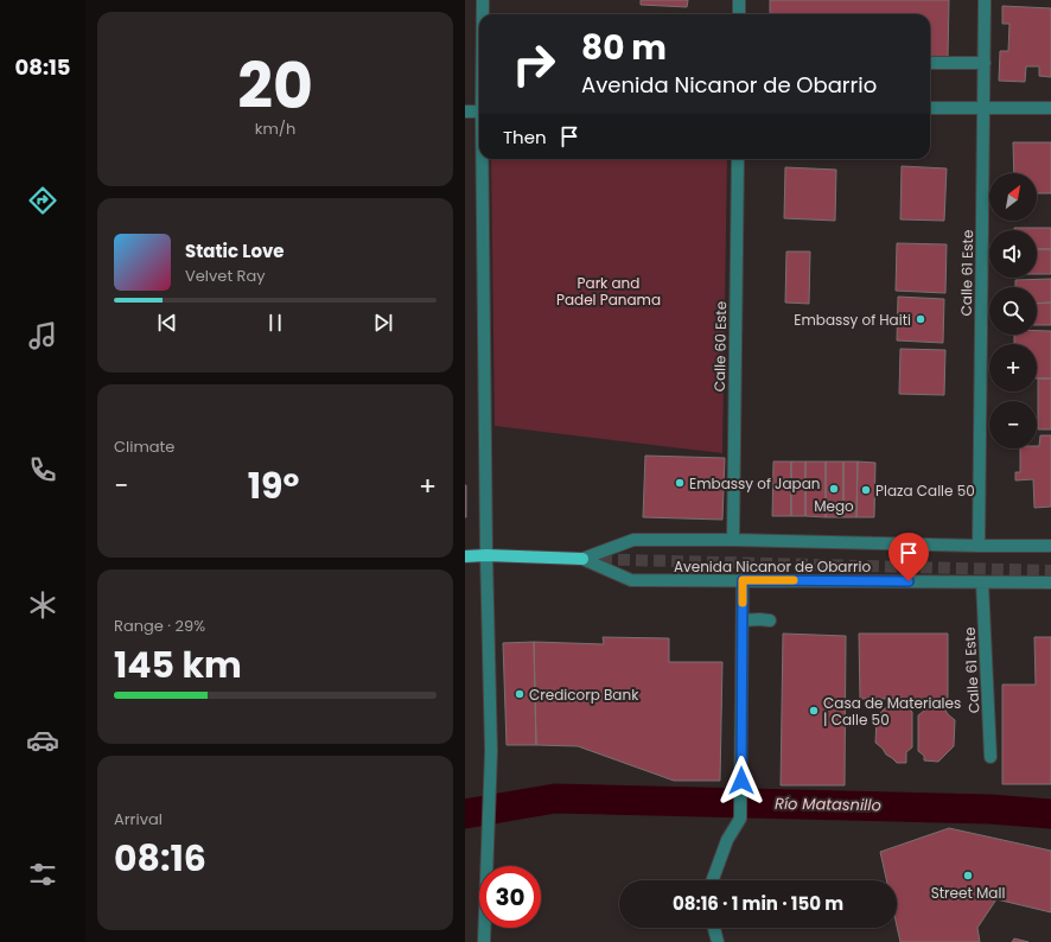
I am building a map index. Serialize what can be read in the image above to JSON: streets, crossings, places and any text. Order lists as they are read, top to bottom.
{
  "streets": {
    "main road": ["Avenida Nicanor de Obarrio"],
    "street": ["Calle 61 Este", "Calle 60 Este"]
  },
  "crossings": [
    ["Calle 61 Este", "Avenida Nicanor de Obarrio"],
    ["Calle 60 Este", "Avenida Nicanor de Obarrio"]
  ],
  "water": ["Río Matasnillo"],
  "parks": ["Park and Padel Panama"],
  "places": [
    "Embassy of Haiti",
    "Embassy of Japan",
    "Mego",
    "Plaza Calle 50",
    "Credicorp Bank",
    "Casa de Materiales | Calle 50",
    "Street Mall"
  ],
  "north": "top right",
  "page": {
    "tabs": "08:15",
    "tile": [
      ["20", "km/h"],
      "Climate",
      ["Range · 29%", "145 km"],
      ["Arrival", "08:16"]
    ],
    "turn": ["80 m", "Avenida Nicanor de Obarrio"],
    "then": "Then",
    "map_buttons": ["+", "−"],
    "song": ["Static Love", "Velvet Ray"],
    "heat": ["−", "19°", "+"],
    "limit": "30",
    "trip": "08:16 · 1 min · 150 m"
  }
}
